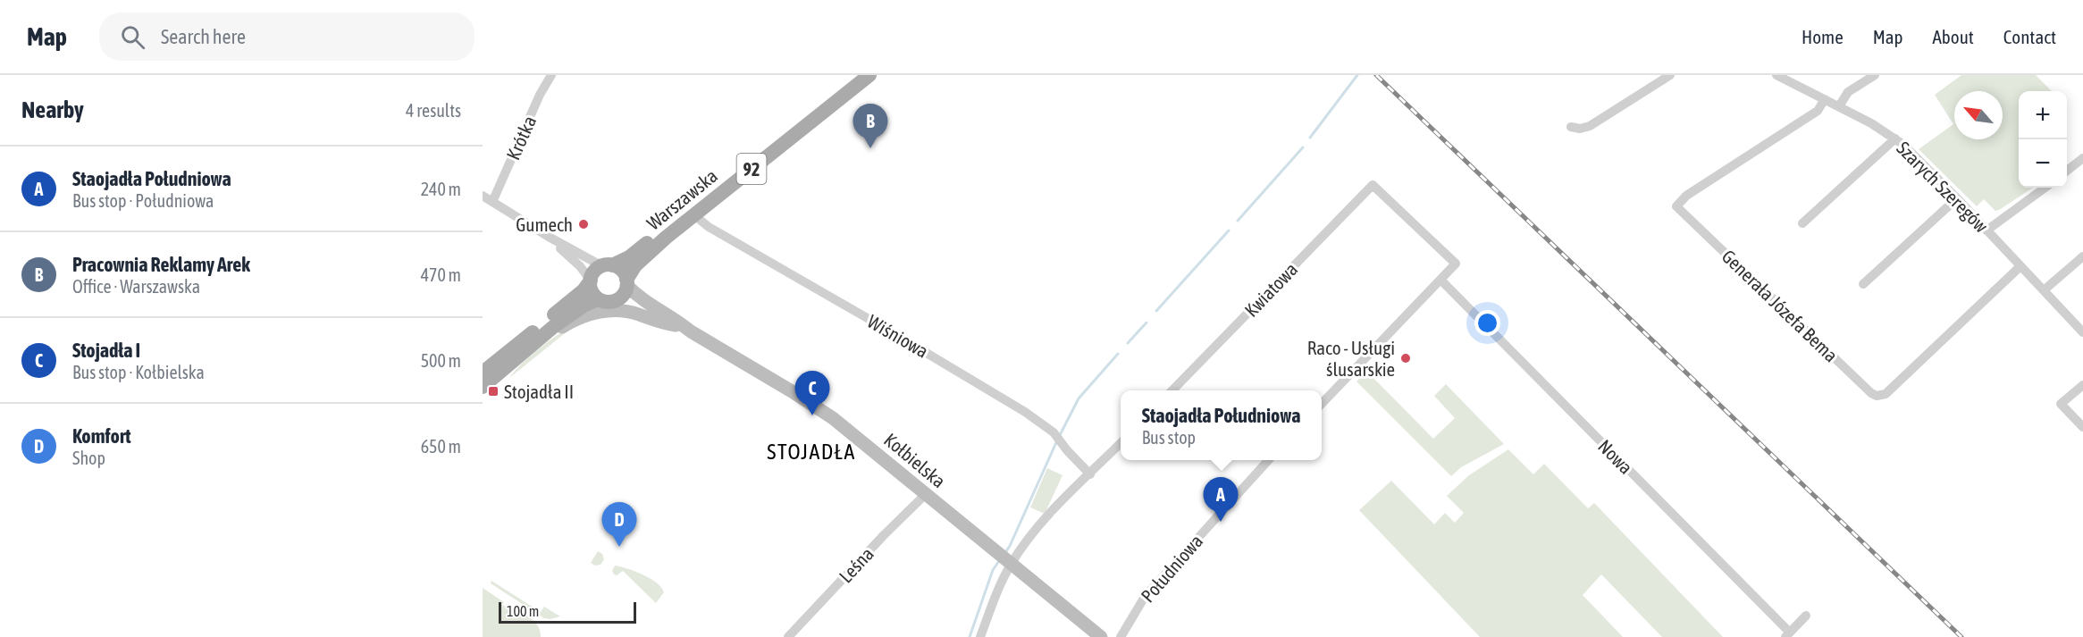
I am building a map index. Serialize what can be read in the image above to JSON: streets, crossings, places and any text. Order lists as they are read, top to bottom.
{
  "streets": {
    "main road": ["92", "Warszawska"],
    "street": [
      "Krótka",
      "Szarych Szeregów",
      "Kwiatowa",
      "Generała Józefa Bema",
      "Wiśniowa",
      "Nowa",
      "Kołbielska",
      "Leśna",
      "Południowa"
    ]
  },
  "crossings": [
    ["92", "Warszawska"],
    ["92", "Kołbielska"],
    ["Szarych Szeregów", "Generała Józefa Bema"],
    ["Warszawska", "Wiśniowa"],
    ["Warszawska", "Kołbielska"],
    ["Kwiatowa", "Nowa"],
    ["Kołbielska", "Leśna"]
  ],
  "districts": ["STOJADŁA"],
  "places": {
    "other": ["Gumech", "Raco - Usługi ślusarskie"],
    "transit": ["Stojadła II"]
  },
  "scale_bar": "100 m",
  "north": "top left",
  "page": {
    "header": "Map",
    "search": "Search here",
    "nav": [
      "Home",
      "Map",
      "About",
      "Contact"
    ],
    "heading": ["Nearby", "4 results"],
    "map_buttons": ["+", "−"],
    "pins": [
      "B",
      "C",
      "A",
      "D"
    ],
    "list": [
      {
        "mark": "A",
        "name": "Staojadła Południowa",
        "note": "Bus stop · Południowa",
        "value": "240 m"
      },
      {
        "mark": "B",
        "name": "Pracownia Reklamy Arek",
        "note": "Office · Warszawska",
        "value": "470 m"
      },
      {
        "mark": "C",
        "name": "Stojadła I",
        "note": "Bus stop · Kołbielska",
        "value": "500 m"
      },
      {
        "mark": "D",
        "name": "Komfort",
        "note": "Shop",
        "value": "650 m"
      }
    ],
    "popup": ["Staojadła Południowa", "Bus stop"],
    "scale": "100 m"
  }
}
